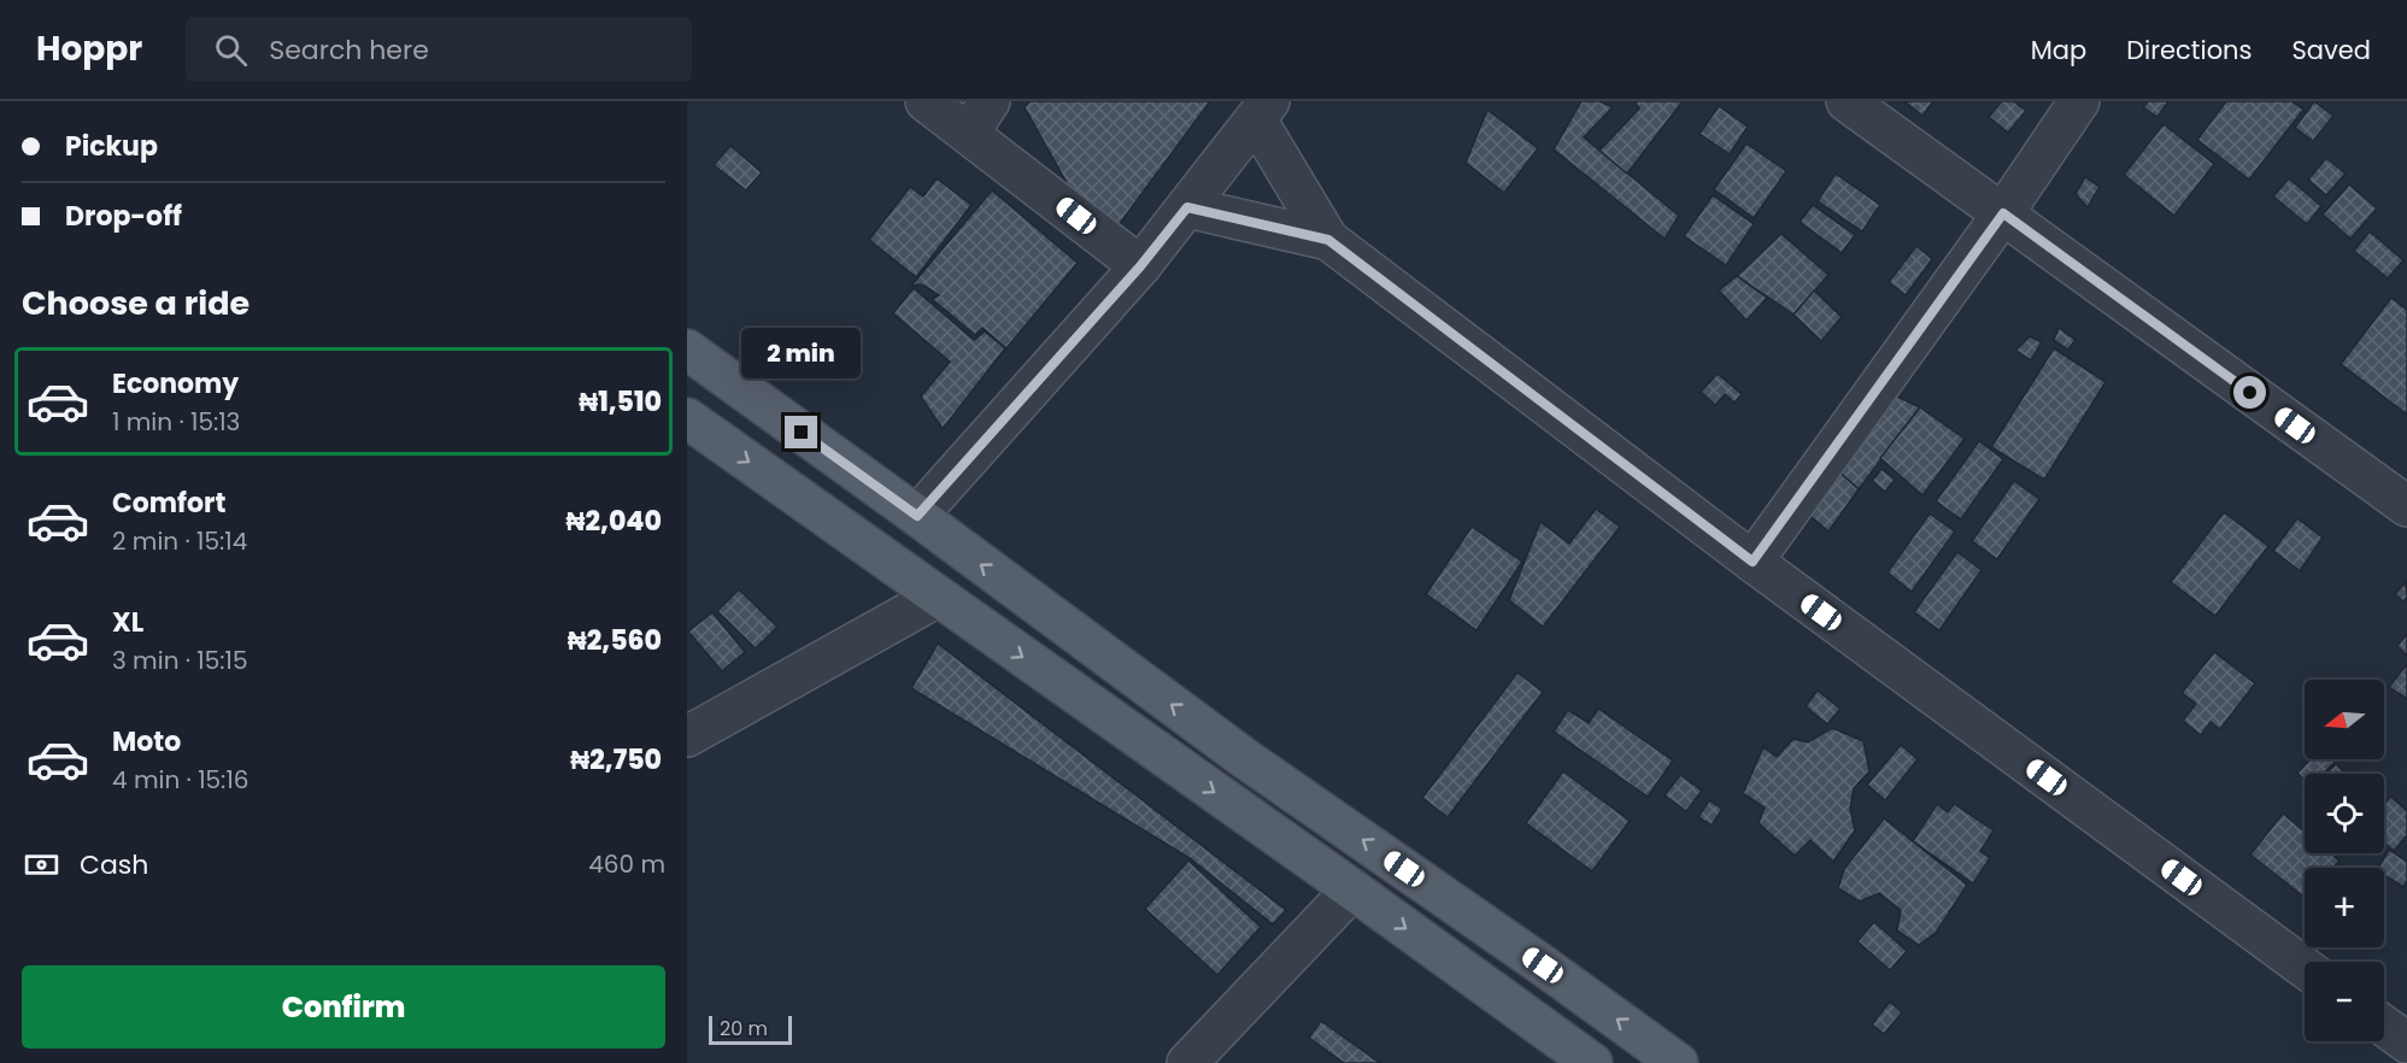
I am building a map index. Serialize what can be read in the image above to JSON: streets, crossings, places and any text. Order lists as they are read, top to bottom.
{
  "scale_bar": "20 m",
  "north": "left",
  "page": {
    "header": "Hoppr",
    "search": "Search here",
    "nav": ["Map", "Directions", "Saved"],
    "banner": ["Pickup", "Drop-off"],
    "heading": "Choose a ride",
    "bubble": "2 min",
    "list": [
      {
        "name": "Economy",
        "note": "1 min · 15:13",
        "value": "₦1,510"
      },
      {
        "name": "Comfort",
        "note": "2 min · 15:14",
        "value": "₦2,040"
      },
      {
        "name": "XL",
        "note": "3 min · 15:15",
        "value": "₦2,560"
      },
      {
        "name": "Moto",
        "note": "4 min · 15:16",
        "value": "₦2,750"
      }
    ],
    "map_buttons": ["+", "−"],
    "pay": ["Cash", "460 m"],
    "buttons": "Confirm",
    "scale": "20 m"
  }
}
